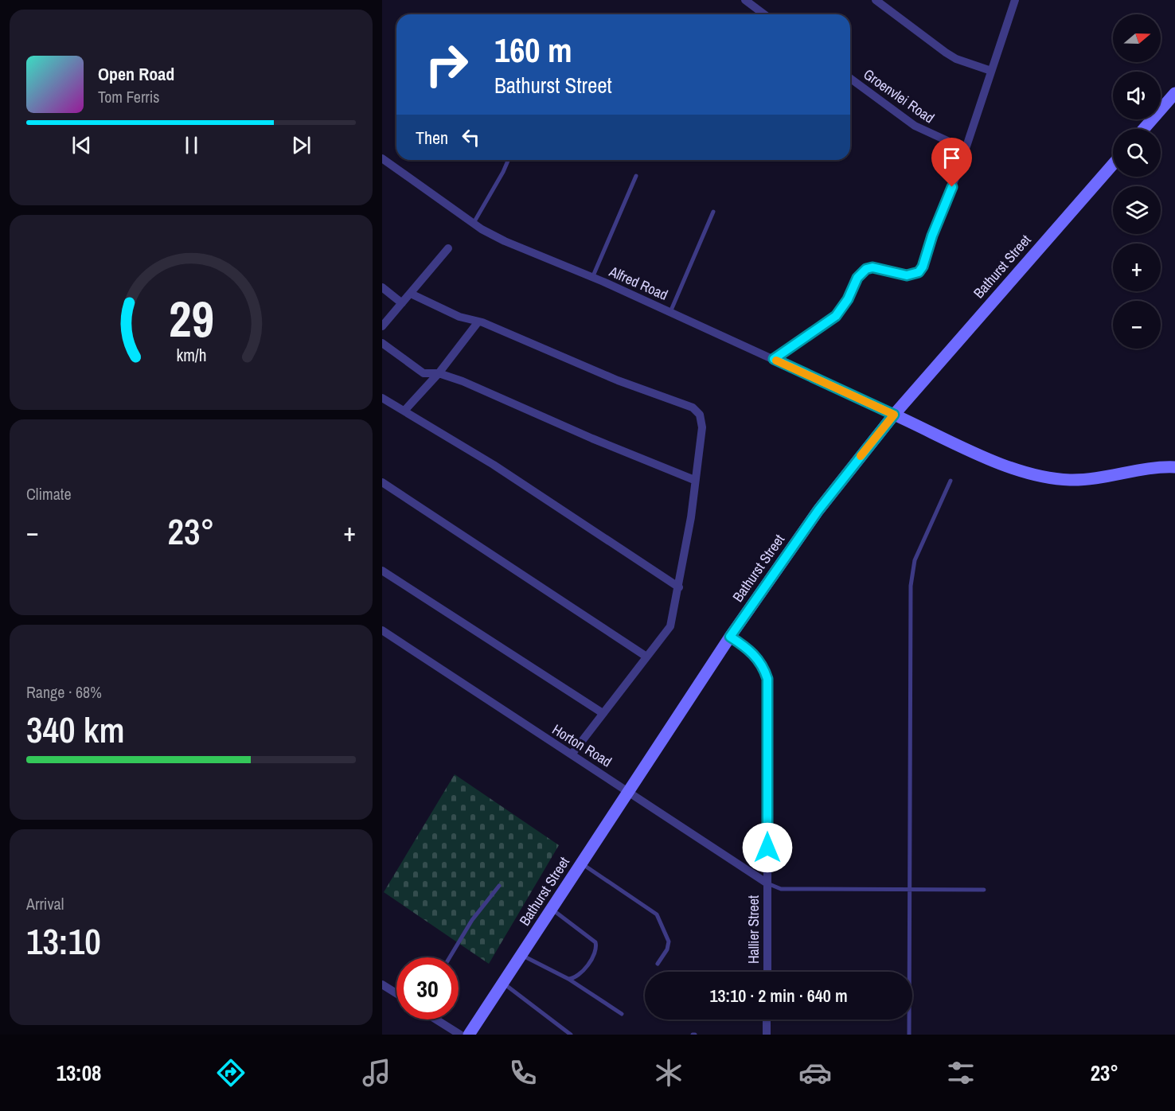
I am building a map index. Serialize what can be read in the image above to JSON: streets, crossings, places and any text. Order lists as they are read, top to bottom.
{
  "streets": {
    "main road": ["Bathurst Street"],
    "street": [
      "Groenvlei Road",
      "Alfred Road",
      "Horton Road",
      "Hallier Street"
    ]
  },
  "crossings": [
    ["Bathurst Street", "Alfred Road"],
    ["Bathurst Street", "Horton Road"],
    ["Bathurst Street", "Hallier Street"],
    ["Horton Road", "Hallier Street"]
  ],
  "north": "right",
  "page": {
    "map_buttons": ["+", "−"],
    "turn": ["160 m", "Bathurst Street"],
    "song": ["Open Road", "Tom Ferris"],
    "then": "Then",
    "tile": [
      "Climate",
      ["Range · 68%", "340 km"],
      ["Arrival", "13:10"]
    ],
    "heat": ["−", "23°", "+"],
    "limit": "30",
    "trip": "13:10 · 2 min · 640 m",
    "tabs": ["13:08", "23°"],
    "gauge": ["29", "km/h"]
  }
}
